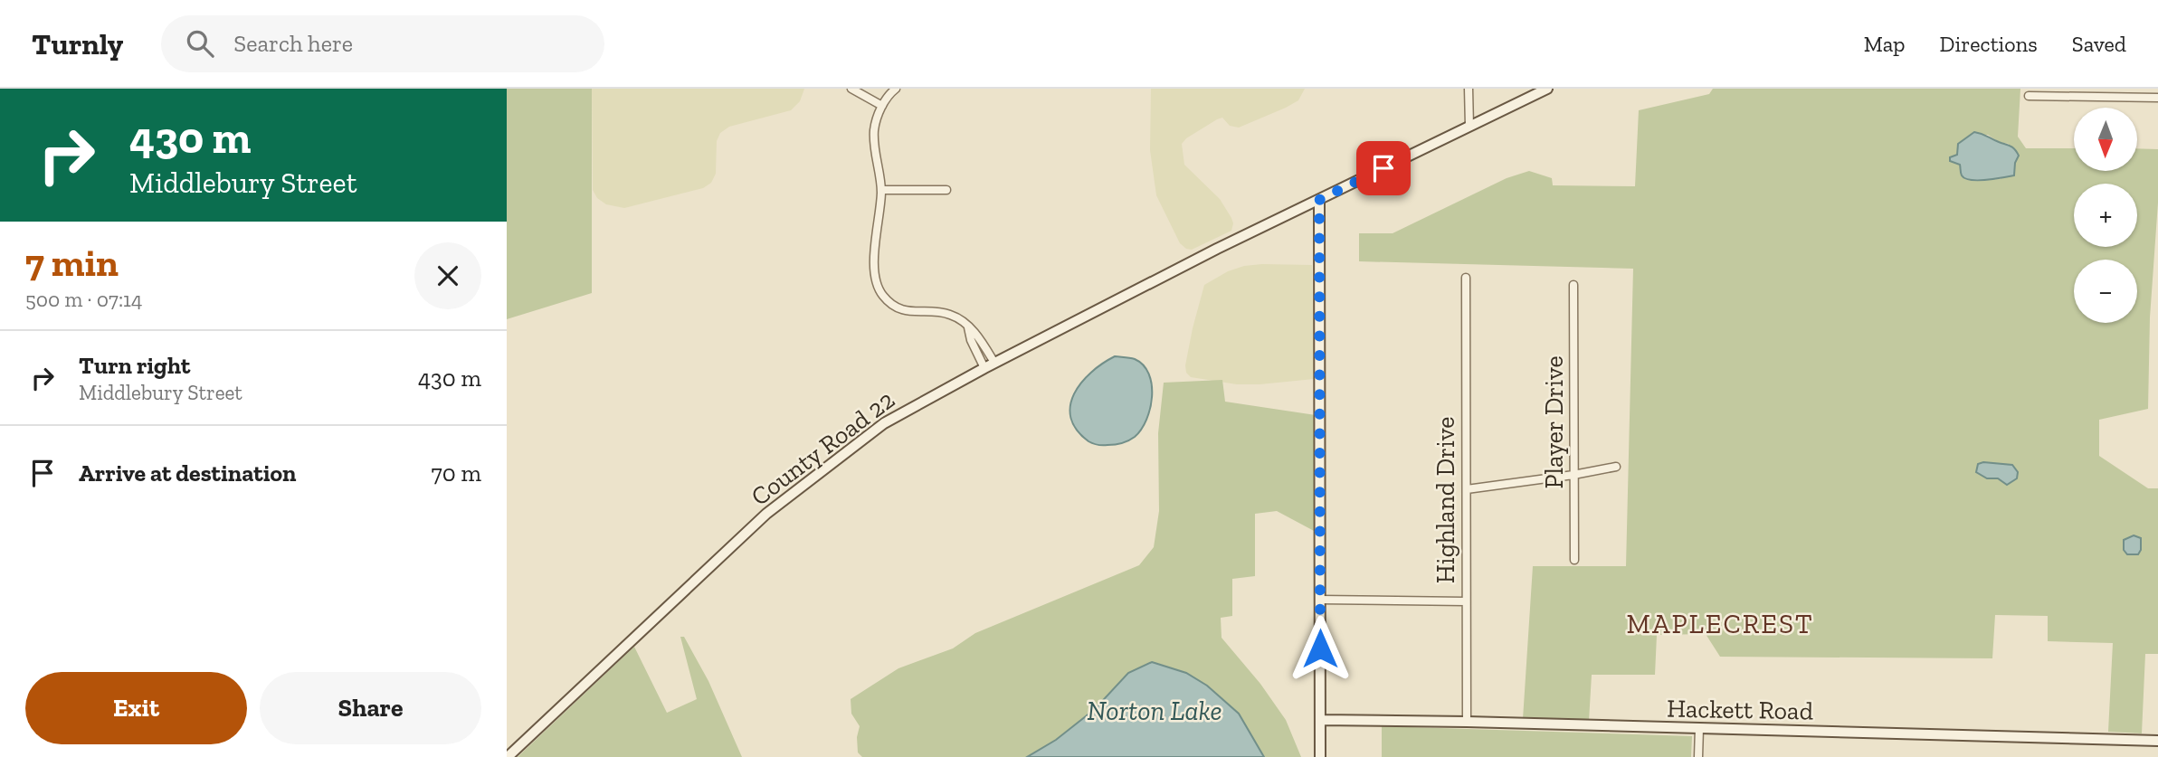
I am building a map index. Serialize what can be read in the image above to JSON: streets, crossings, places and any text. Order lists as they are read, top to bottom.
{
  "streets": {
    "street": [
      "Player Drive",
      "County Road 22",
      "Highland Drive",
      "Hackett Road"
    ]
  },
  "crossings": [
    ["Highland Drive", "Hackett Road"]
  ],
  "districts": ["MAPLECREST"],
  "water": ["Norton Lake"],
  "north": "bottom",
  "page": {
    "header": "Turnly",
    "search": "Search here",
    "nav": ["Map", "Directions", "Saved"],
    "turn": ["430 m", "Middlebury Street"],
    "map_buttons": ["+", "−"],
    "heading": ["7 min", "500 m · 07:14"],
    "list": [
      {
        "name": "Turn right",
        "note": "Middlebury Street",
        "value": "430 m"
      },
      {
        "name": "Arrive at destination",
        "value": "70 m"
      }
    ],
    "buttons": ["Exit", "Share"]
  }
}
